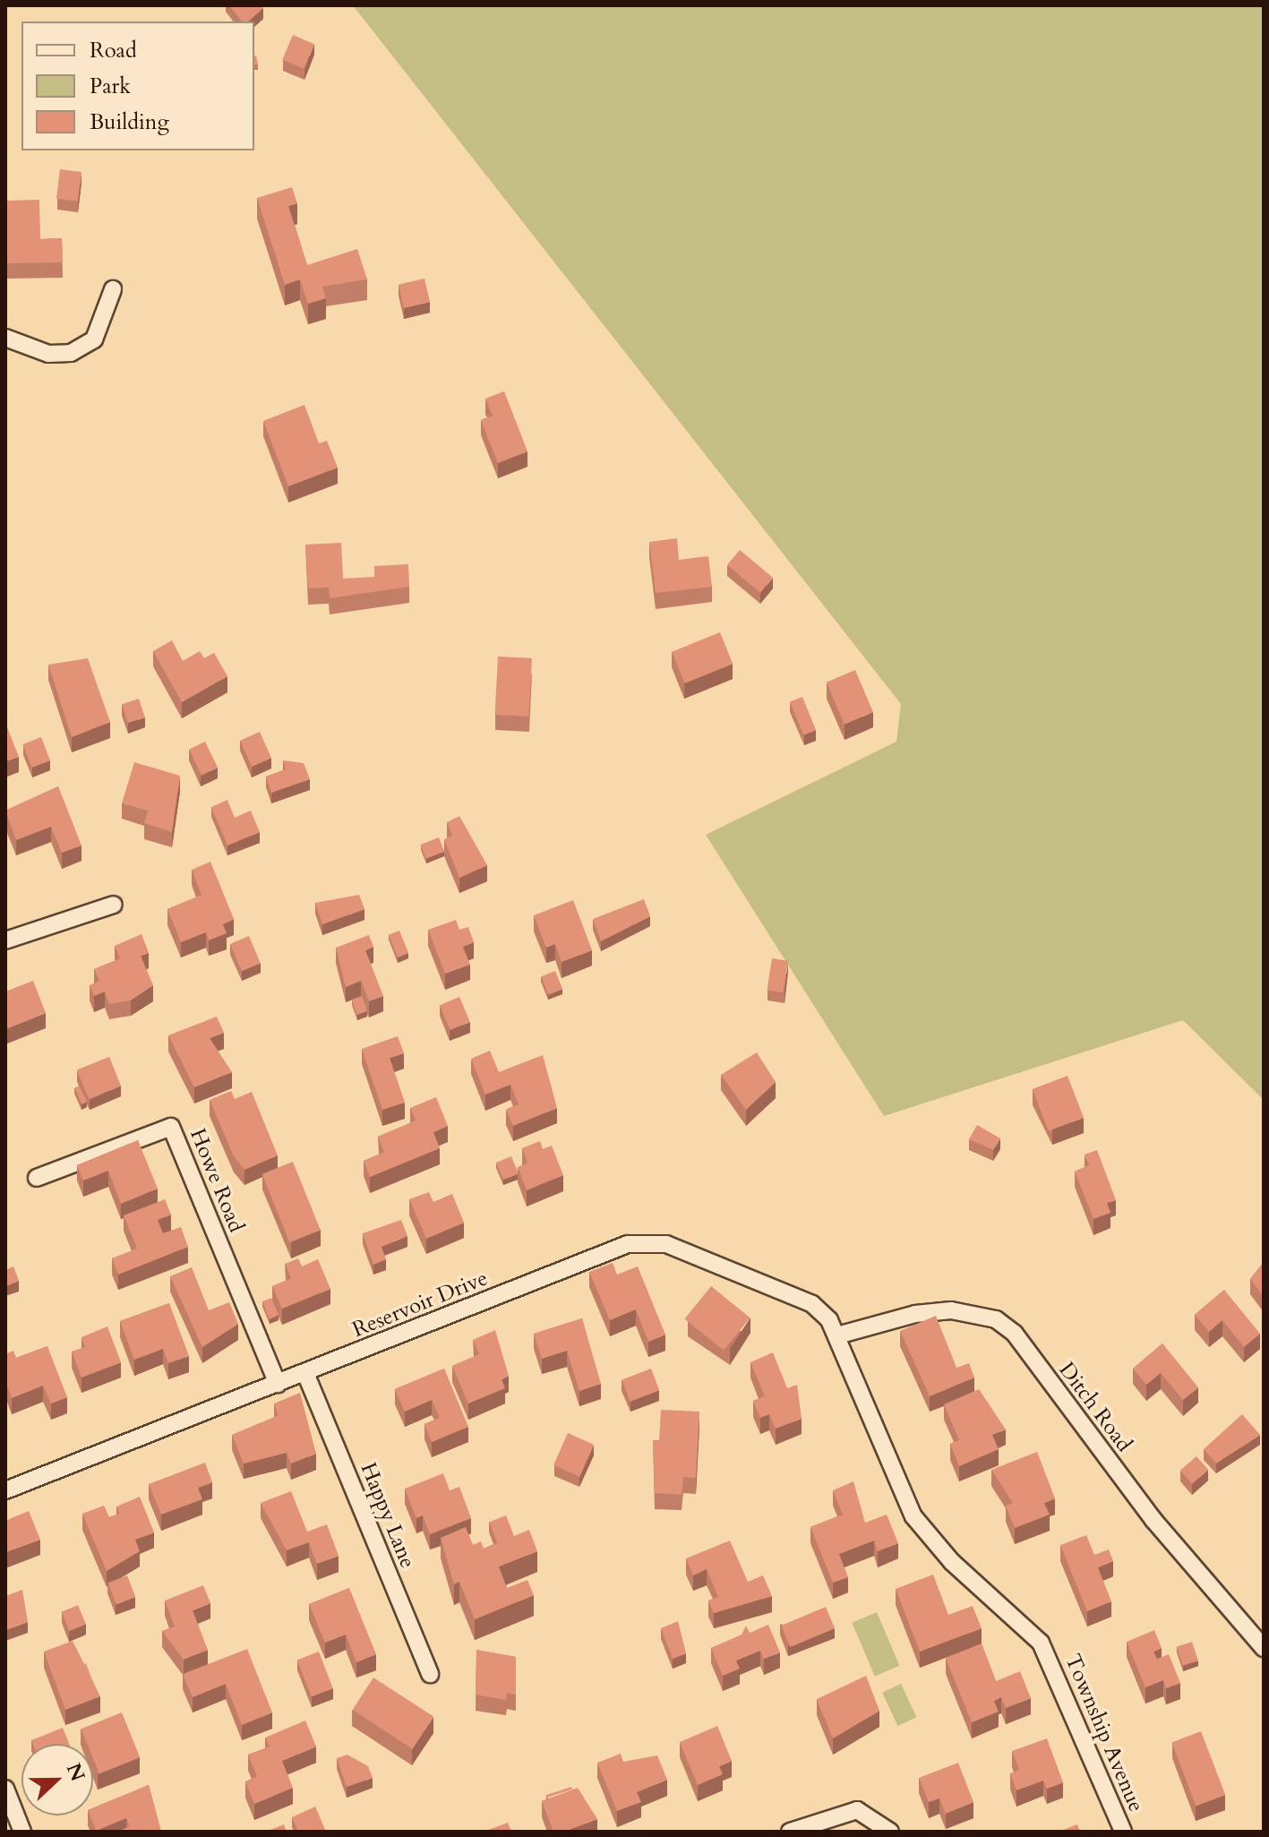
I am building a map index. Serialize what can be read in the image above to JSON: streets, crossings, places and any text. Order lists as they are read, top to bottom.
{
  "streets": {
    "street": [
      "Howe Road",
      "Reservoir Drive",
      "Ditch Road",
      "Happy Lane",
      "Township Avenue"
    ]
  },
  "crossings": [
    ["Howe Road", "Reservoir Drive"],
    ["Reservoir Drive", "Ditch Road"],
    ["Reservoir Drive", "Happy Lane"],
    ["Reservoir Drive", "Township Avenue"],
    ["Ditch Road", "Township Avenue"]
  ],
  "legend": ["Road", "Park", "Building"],
  "north": "right"
}
